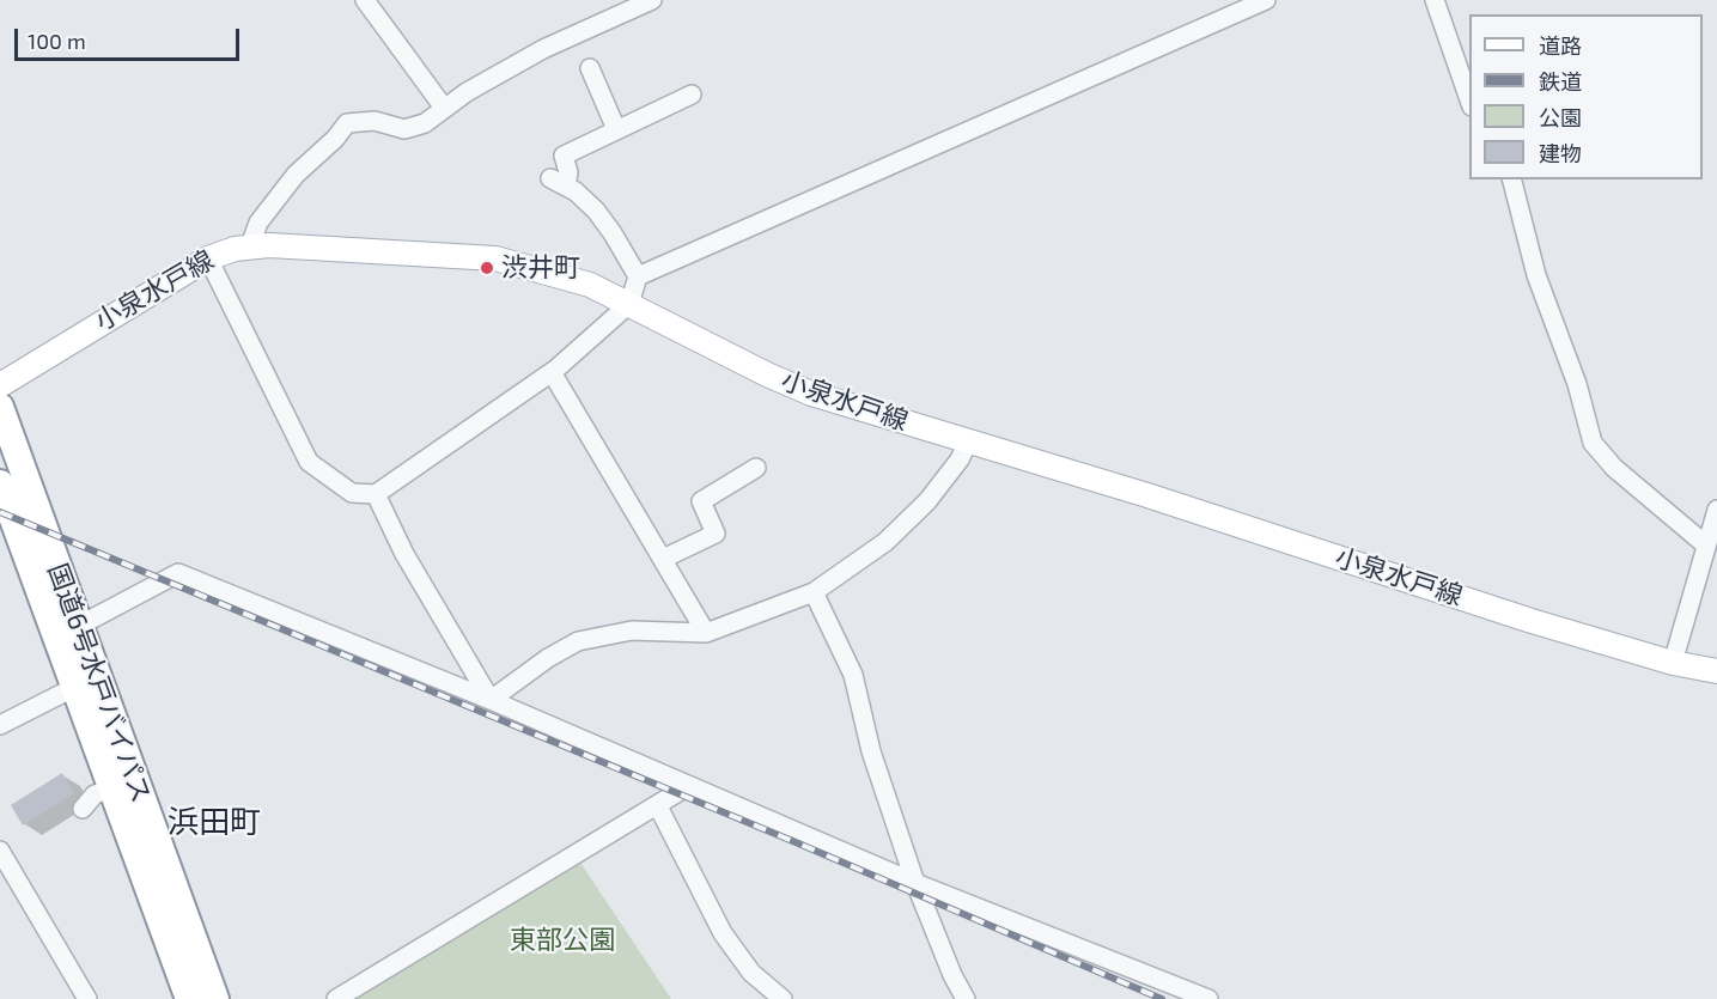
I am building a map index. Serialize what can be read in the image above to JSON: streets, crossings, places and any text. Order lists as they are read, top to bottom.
{
  "streets": {
    "highway": ["国道6号水戸バイパス"],
    "main road": ["小泉水戸線"]
  },
  "districts": ["浜田町"],
  "parks": ["東部公園"],
  "places": ["渋井町"],
  "legend": [
    "道路",
    "鉄道",
    "公園",
    "建物"
  ],
  "scale_bar": "100 m"
}
